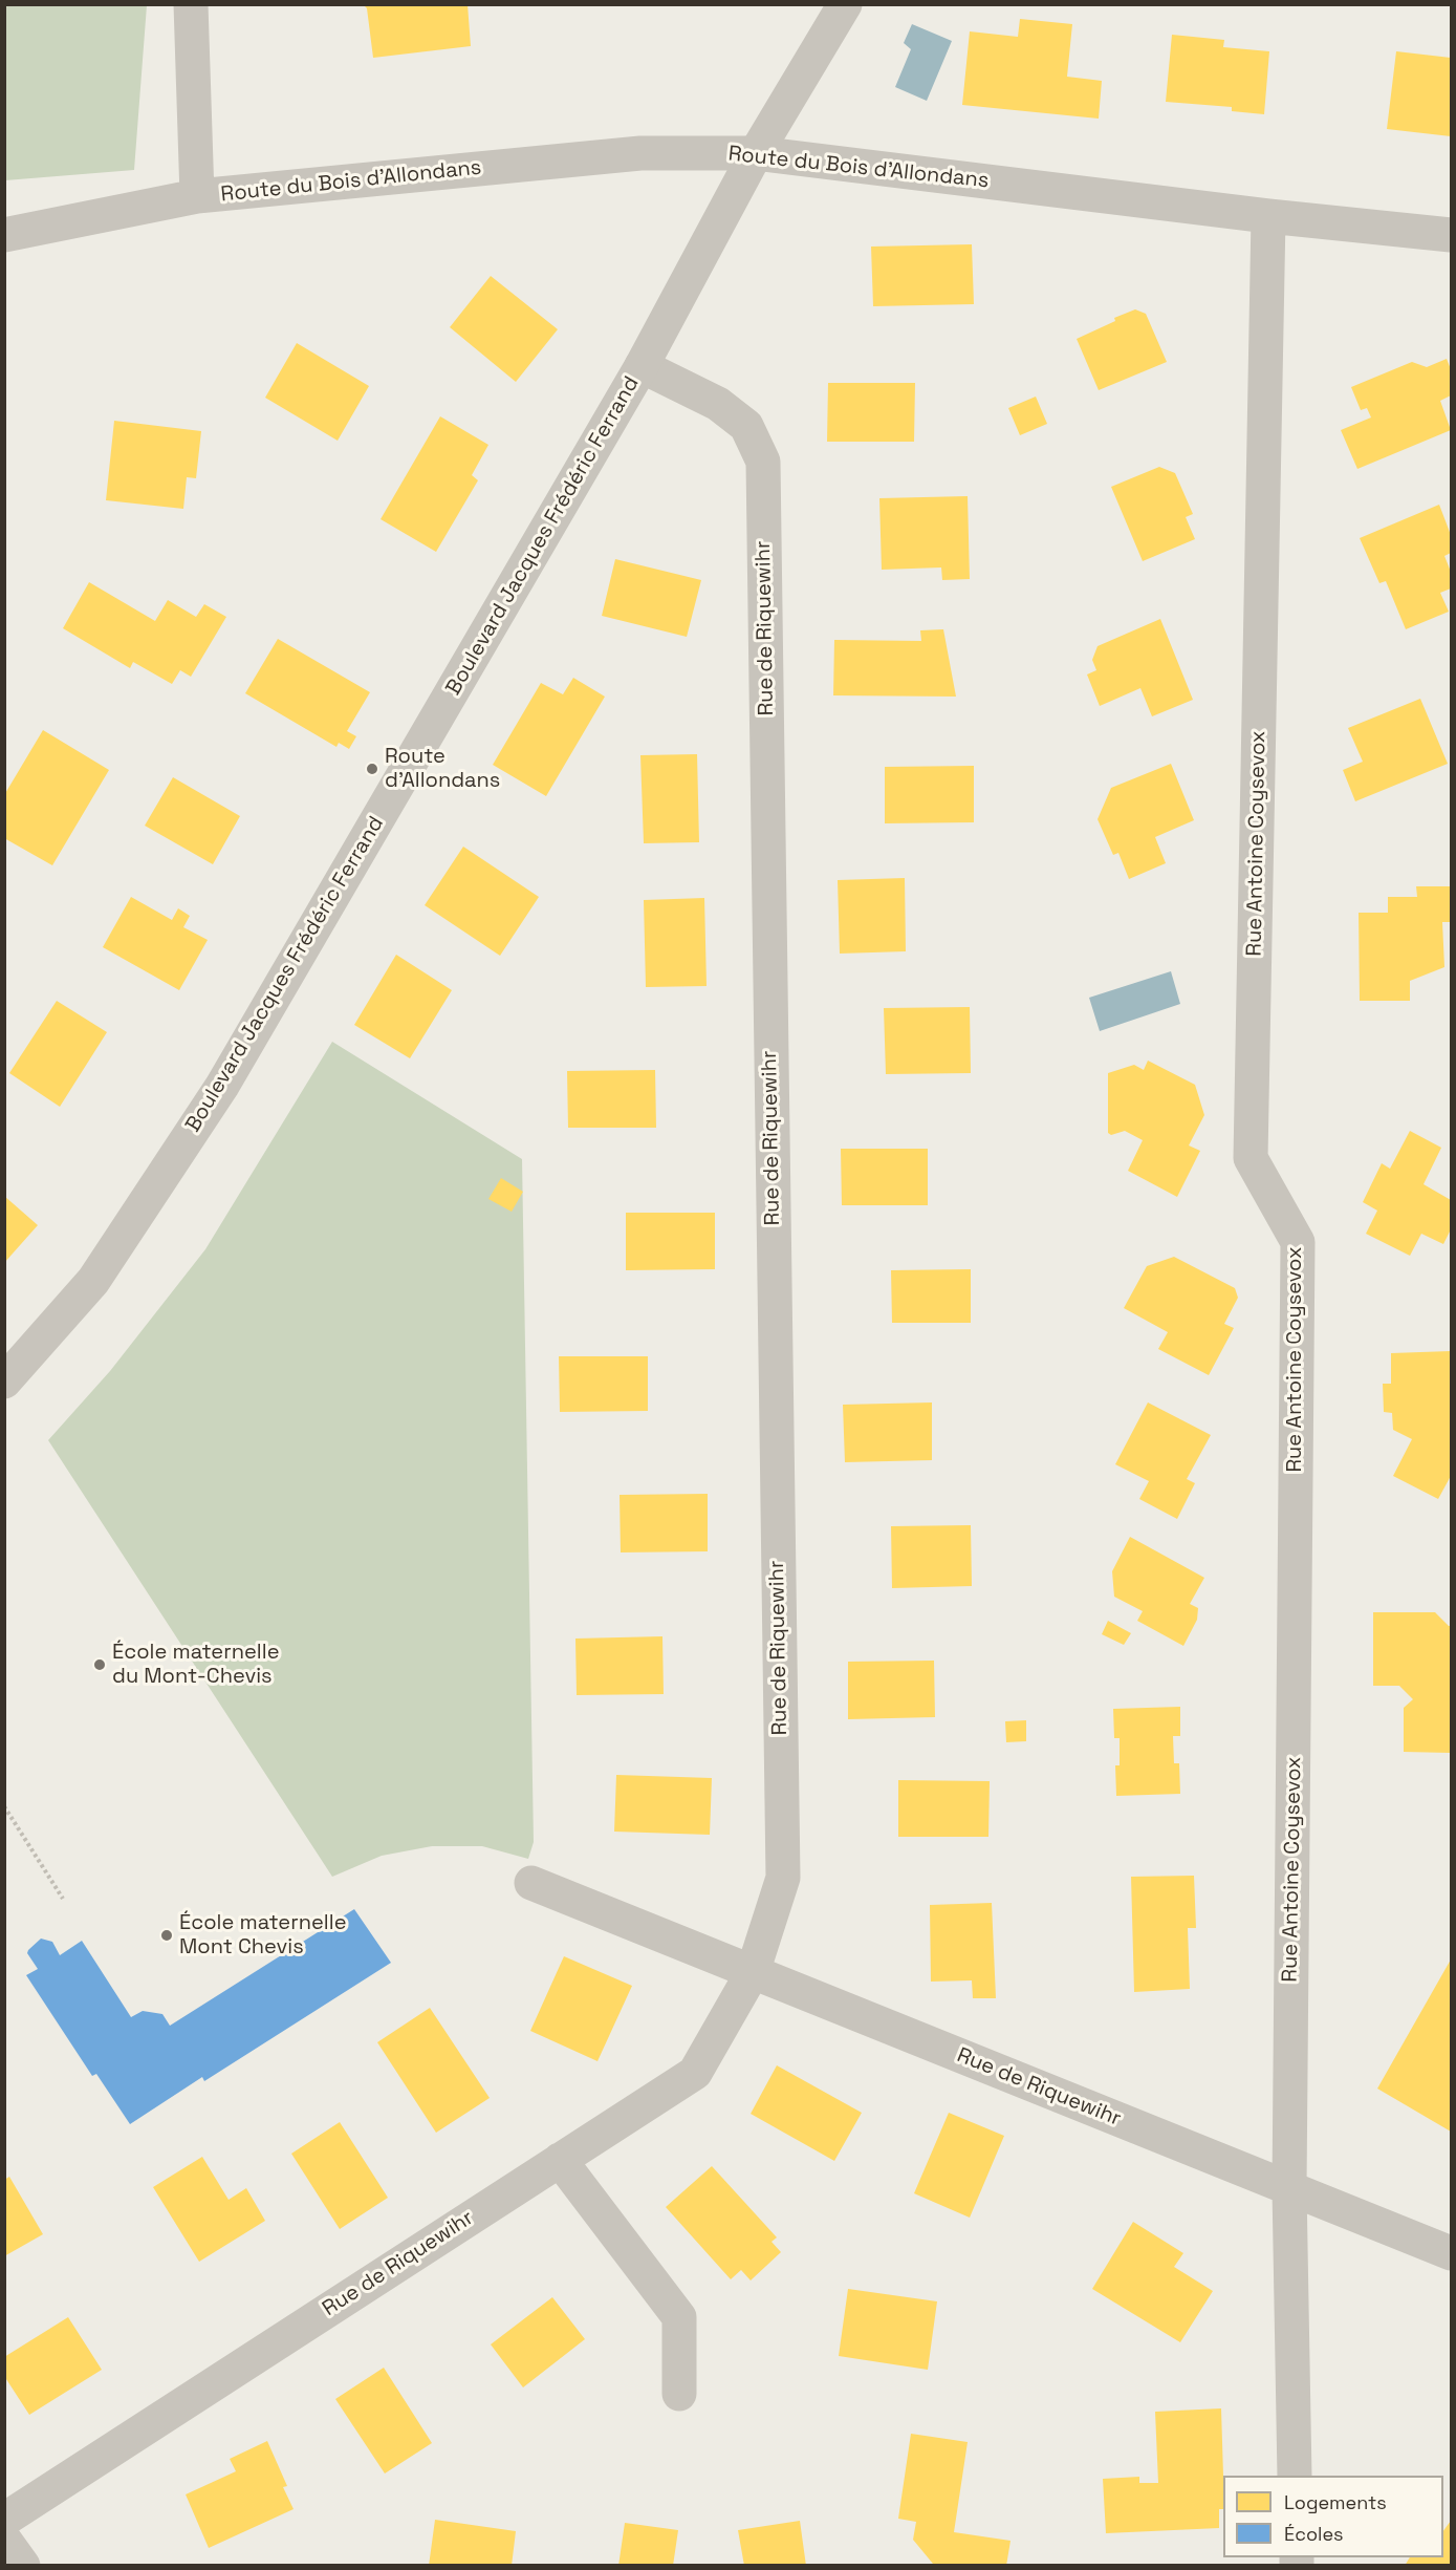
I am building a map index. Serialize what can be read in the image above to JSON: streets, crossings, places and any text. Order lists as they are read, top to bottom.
{
  "streets": {
    "street": [
      "Route du Bois d'Allondans",
      "Boulevard Jacques Frédéric Ferrand",
      "Rue de Riquewihr",
      "Rue Antoine Coysevox"
    ]
  },
  "crossings": [
    ["Route du Bois d'Allondans", "Boulevard Jacques Frédéric Ferrand"],
    ["Route du Bois d'Allondans", "Rue Antoine Coysevox"],
    ["Boulevard Jacques Frédéric Ferrand", "Rue de Riquewihr"],
    ["Rue de Riquewihr", "Rue Antoine Coysevox"]
  ],
  "places": ["Route d'Allondans", "École maternelle du Mont-Chevis", "École maternelle Mont Chevis"],
  "legend": ["Logements", "Écoles"]
}
